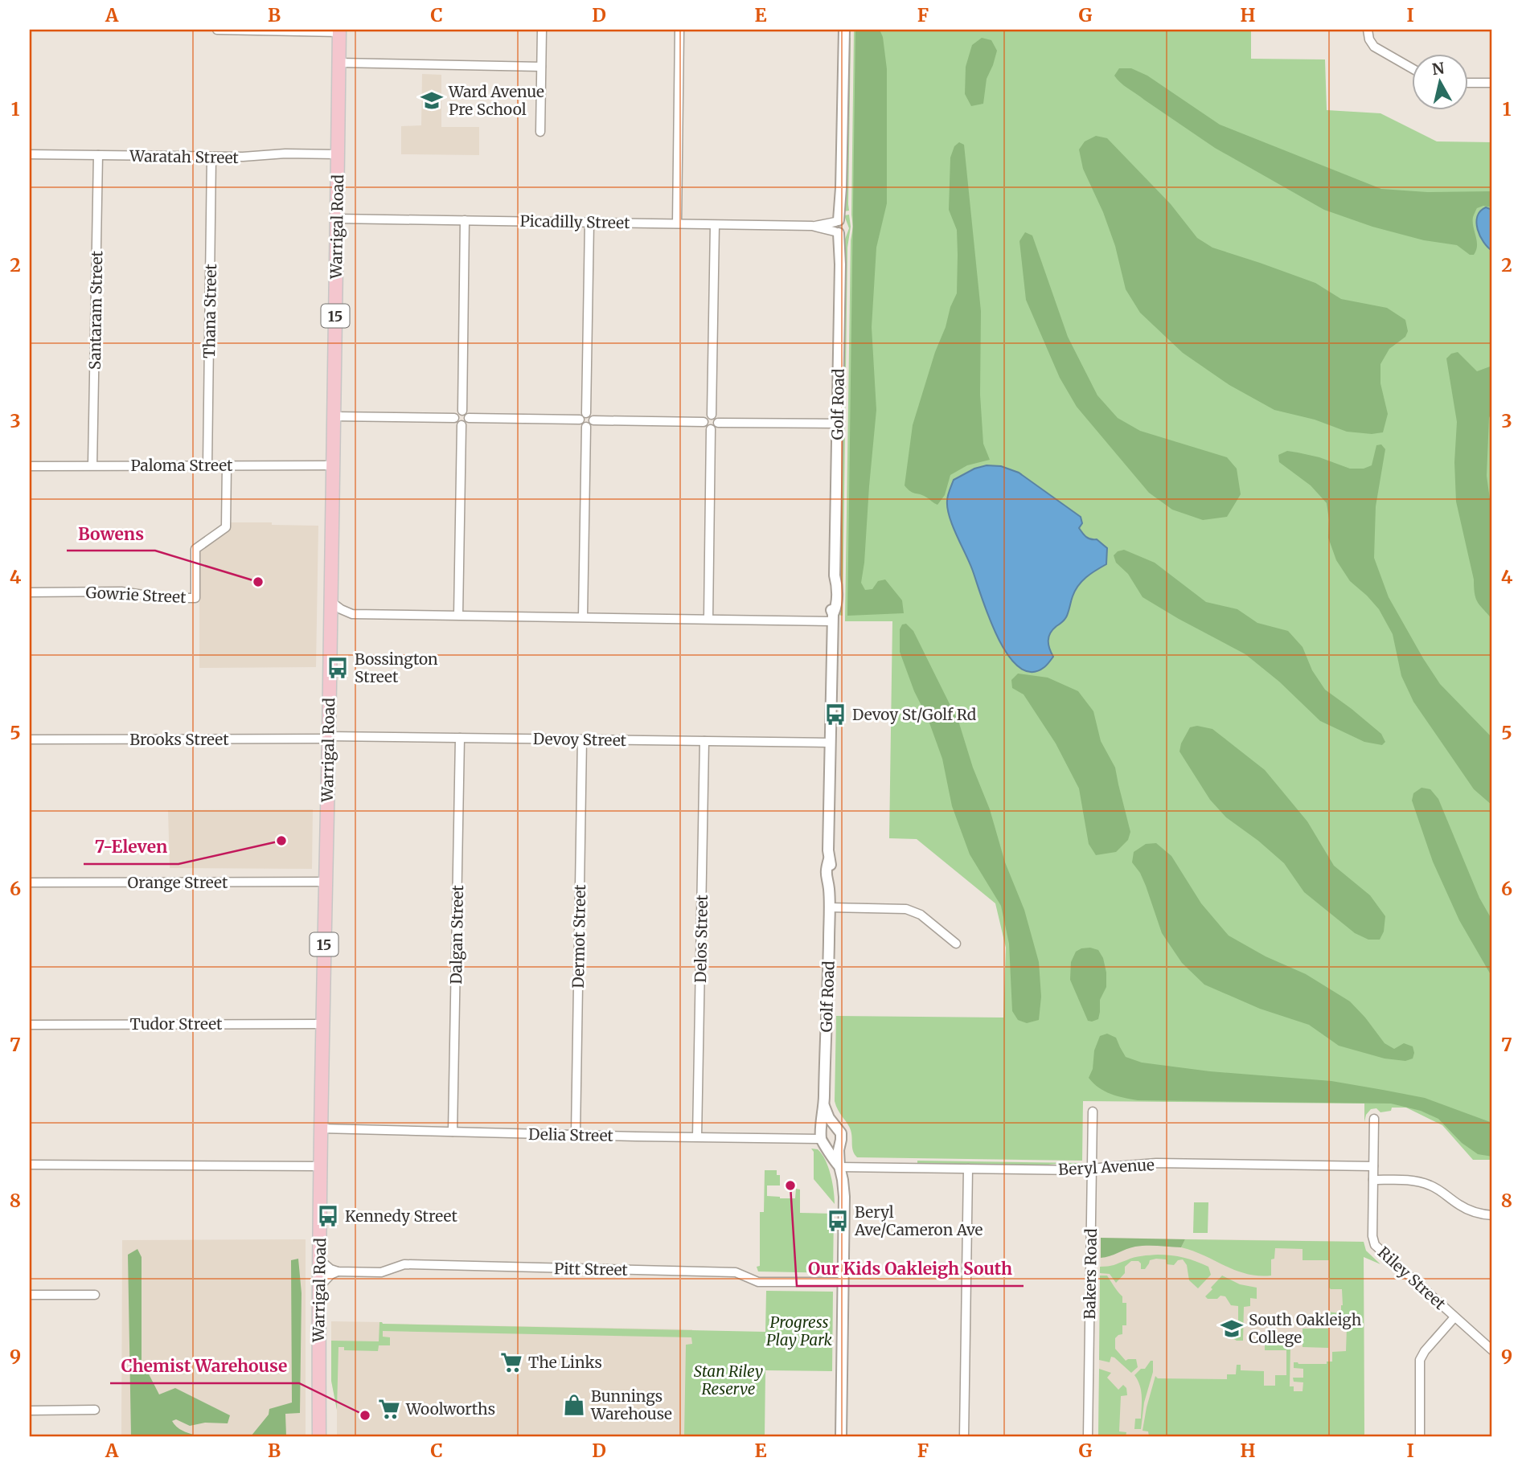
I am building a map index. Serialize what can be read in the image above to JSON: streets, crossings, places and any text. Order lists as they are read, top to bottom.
{
  "streets": {
    "highway": ["Warrigal Road", "15"],
    "street": [
      "Waratah Street",
      "Picadilly Street",
      "Santaram Street",
      "Thana Street",
      "Golf Road",
      "Paloma Street",
      "Gowrie Street",
      "Brooks Street",
      "Devoy Street",
      "Orange Street",
      "Dalgan Street",
      "Dermot Street",
      "Delos Street",
      "Tudor Street",
      "Delia Street",
      "Beryl Avenue",
      "Pitt Street",
      "Bakers Road",
      "Riley Street"
    ]
  },
  "crossings": [
    ["Waratah Street", "Warrigal Road"],
    ["Waratah Street", "Santaram Street"],
    ["Waratah Street", "Thana Street"],
    ["Picadilly Street", "Warrigal Road"],
    ["Picadilly Street", "Golf Road"],
    ["Warrigal Road", "Paloma Street"],
    ["Warrigal Road", "Brooks Street"],
    ["Warrigal Road", "Devoy Street"],
    ["Warrigal Road", "Orange Street"],
    ["Warrigal Road", "Tudor Street"],
    ["Warrigal Road", "Delia Street"],
    ["Santaram Street", "Paloma Street"],
    ["Thana Street", "Paloma Street"],
    ["Golf Road", "Devoy Street"],
    ["Golf Road", "Delia Street"],
    ["Paloma Street", "Gowrie Street"],
    ["Brooks Street", "Devoy Street"],
    ["Devoy Street", "Dalgan Street"],
    ["Devoy Street", "Dermot Street"],
    ["Devoy Street", "Delos Street"],
    ["Dalgan Street", "Delia Street"],
    ["Dermot Street", "Delia Street"],
    ["Delos Street", "Delia Street"],
    ["Beryl Avenue", "Bakers Road"],
    ["Beryl Avenue", "Riley Street"]
  ],
  "parks": ["Progress Play Park", "Stan Riley Reserve"],
  "places": {
    "school or university": ["Ward Avenue Pre School", "South Oakleigh College"],
    "other": [
      "Bowens",
      "7-Eleven",
      "Our Kids Oakleigh South",
      "Chemist Warehouse"
    ],
    "bus stop": [
      "Bossington Street",
      "Devoy St/Golf Rd",
      "Kennedy Street",
      "Beryl Ave/Cameron Ave"
    ],
    "supermarket": ["The Links", "Woolworths"],
    "shop": ["Bunnings Warehouse"]
  },
  "north": "top",
  "grid": {
    "columns": [
      "A",
      "B",
      "C",
      "D",
      "E",
      "F",
      "G",
      "H",
      "I"
    ],
    "rows": [
      "1",
      "2",
      "3",
      "4",
      "5",
      "6",
      "7",
      "8",
      "9"
    ]
  }
}
